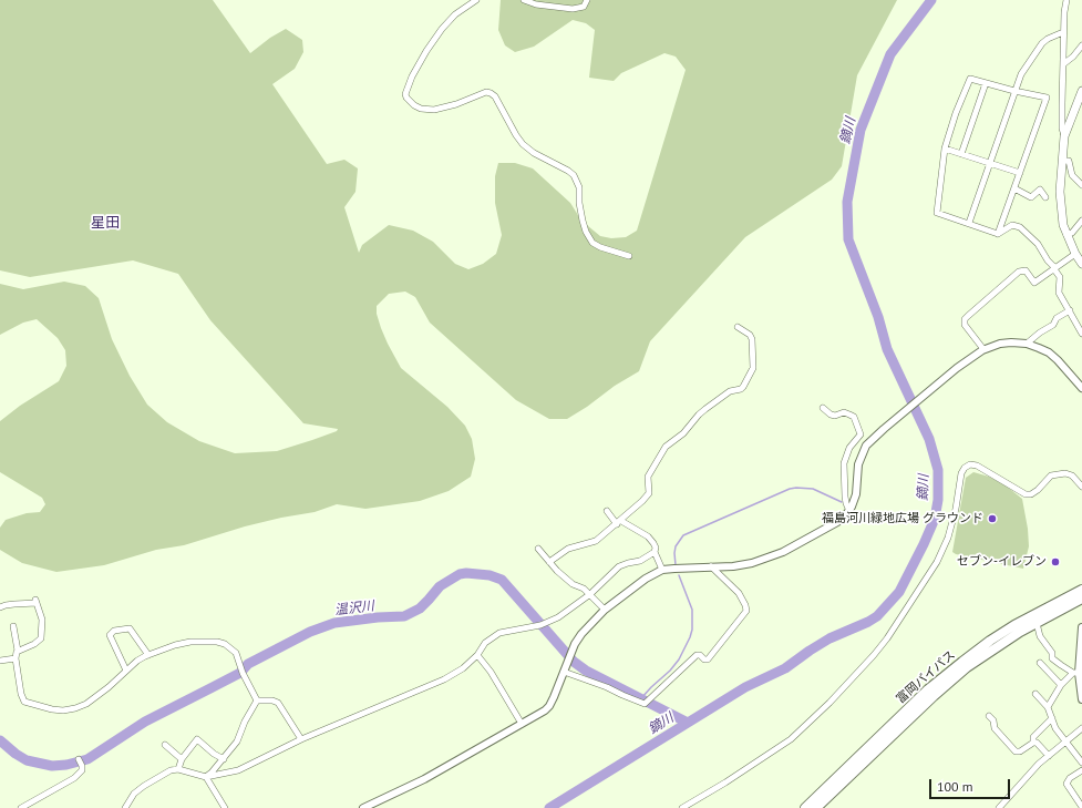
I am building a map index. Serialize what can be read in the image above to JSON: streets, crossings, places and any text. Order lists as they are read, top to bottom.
{
  "streets": {
    "highway": ["富岡バイパス"]
  },
  "districts": ["星田"],
  "water": ["鏑川", "温沢川"],
  "places": ["福島河川緑地広場 グラウンド", "セブン-イレブン"],
  "scale_bar": "100 m"
}
